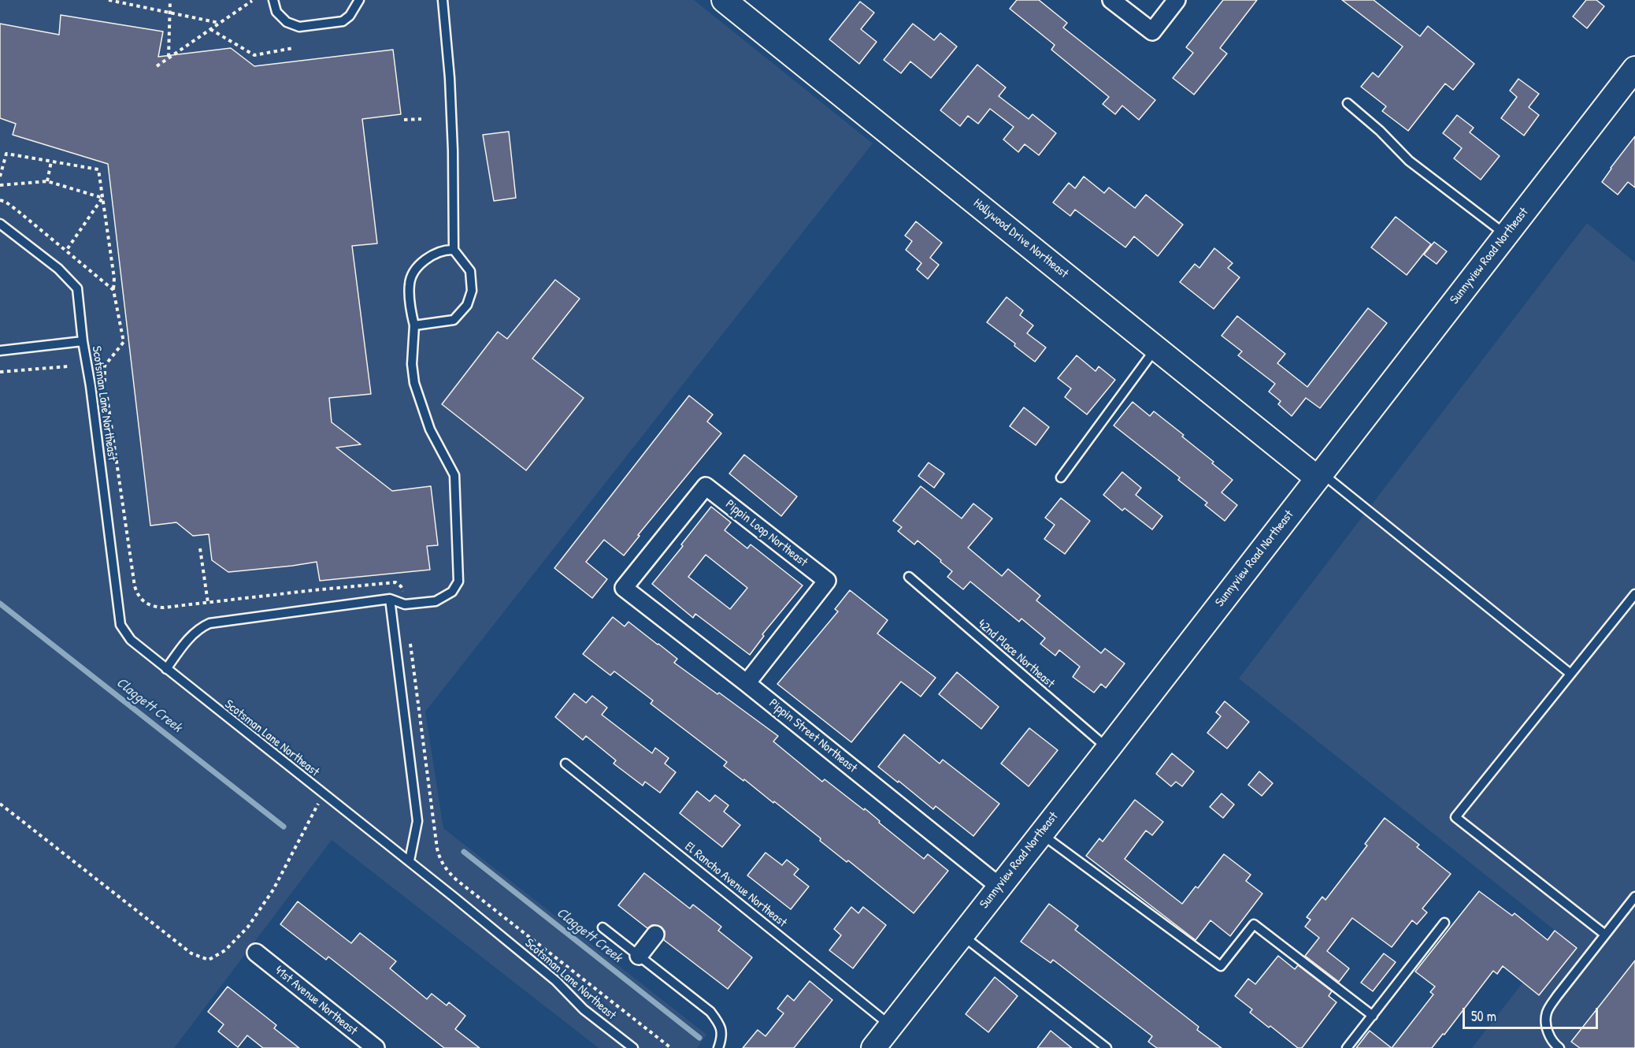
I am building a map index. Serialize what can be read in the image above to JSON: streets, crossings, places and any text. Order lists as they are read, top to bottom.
{
  "streets": {
    "main road": ["Hollywood Drive Northeast", "Sunnyview Road Northeast"],
    "street": ["Pippin Loop Northeast", "Pippin Street Northeast", "41st Avenue Northeast"],
    "lane": ["Scotsman Lane Northeast", "42nd Place Northeast", "El Rancho Avenue Northeast"]
  },
  "crossings": [
    ["Hollywood Drive Northeast", "Sunnyview Road Northeast"],
    ["Sunnyview Road Northeast", "42nd Place Northeast"],
    ["Sunnyview Road Northeast", "Pippin Street Northeast"],
    ["Sunnyview Road Northeast", "El Rancho Avenue Northeast"],
    ["Pippin Loop Northeast", "Pippin Street Northeast"]
  ],
  "water": ["Claggett Creek"],
  "scale_bar": "50 m"
}
